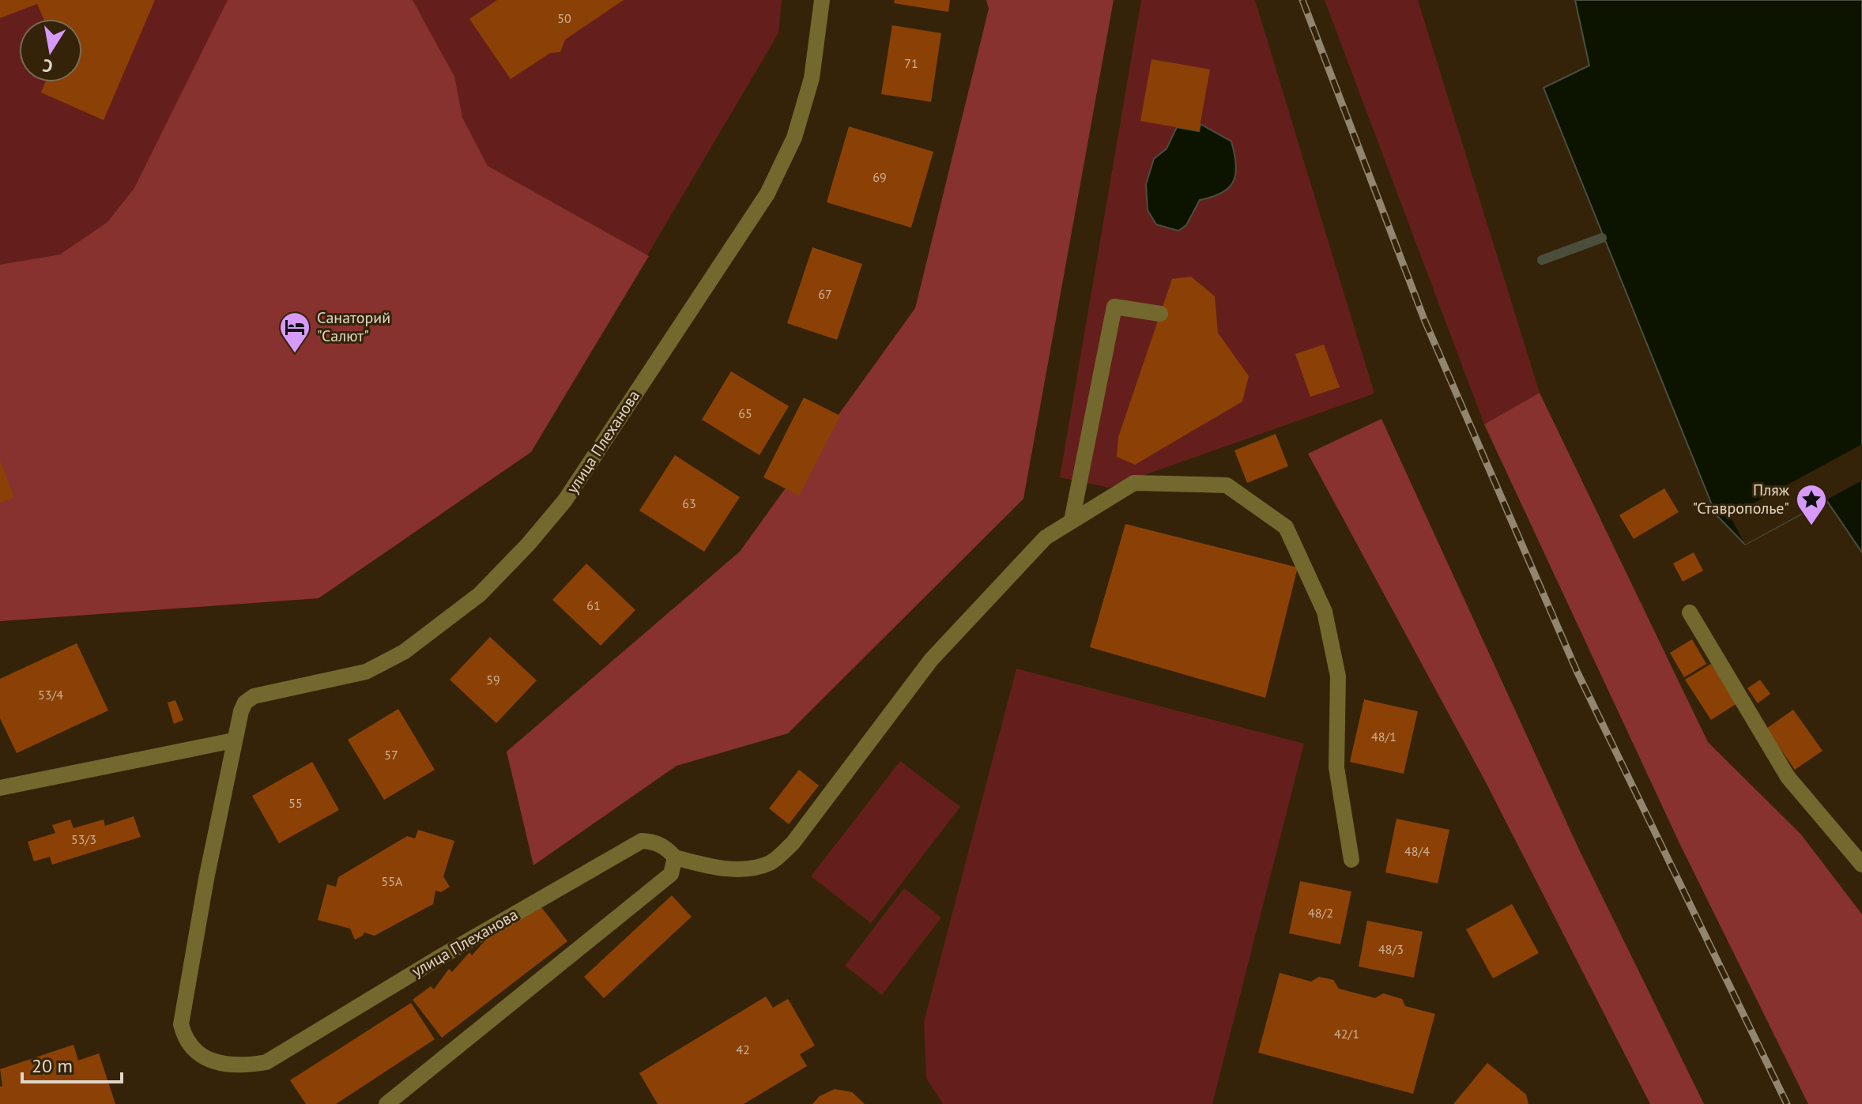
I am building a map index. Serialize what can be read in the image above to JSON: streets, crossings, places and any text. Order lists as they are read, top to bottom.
{
  "streets": {
    "street": ["улица Плеханова"]
  },
  "places": {
    "hotel": ["Санаторий \"Салют\""],
    "place": ["Пляж \"Ставрополье\""]
  },
  "house_numbers": [
    "50",
    "71",
    "69",
    "67",
    "65",
    "63",
    "61",
    "59",
    "53/4",
    "48/1",
    "57",
    "55",
    "53/3",
    "48/4",
    "55А",
    "48/2",
    "48/3",
    "42/1",
    "42"
  ],
  "scale_bar": "20 m",
  "north": "bottom"
}
